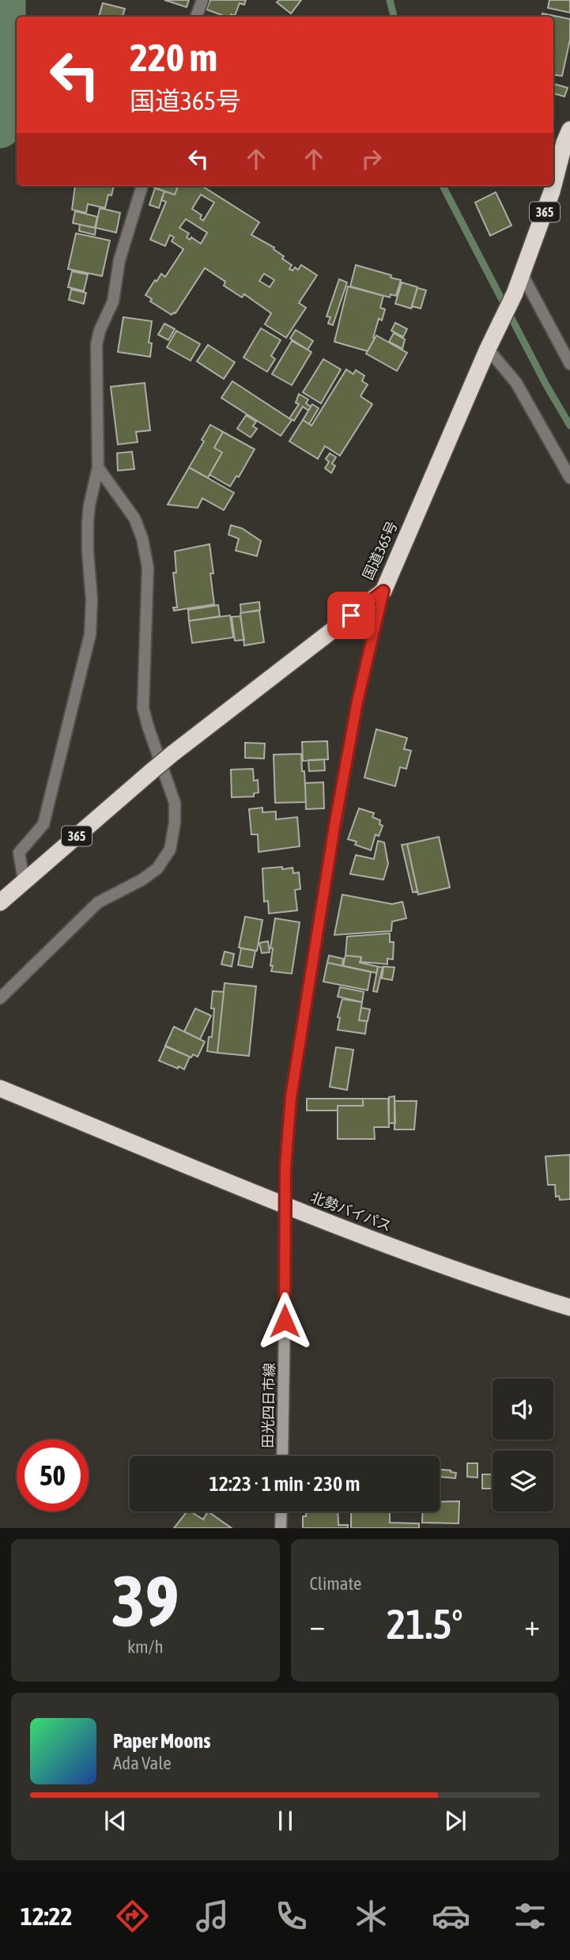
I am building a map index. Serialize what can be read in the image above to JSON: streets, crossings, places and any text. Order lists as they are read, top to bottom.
{
  "streets": {
    "highway": ["365", "国道365号", "北勢バイパス"],
    "main road": ["田光四日市線"]
  },
  "crossings": [
    ["国道365号", "田光四日市線"]
  ],
  "page": {
    "turn": ["220 m", "国道365号"],
    "limit": "50",
    "trip": "12:23 · 1 min · 230 m",
    "tile": [
      ["39", "km/h"],
      "Climate"
    ],
    "heat": ["−", "21.5°", "+"],
    "song": ["Paper Moons", "Ada Vale"],
    "tabs": "12:22"
  }
}
